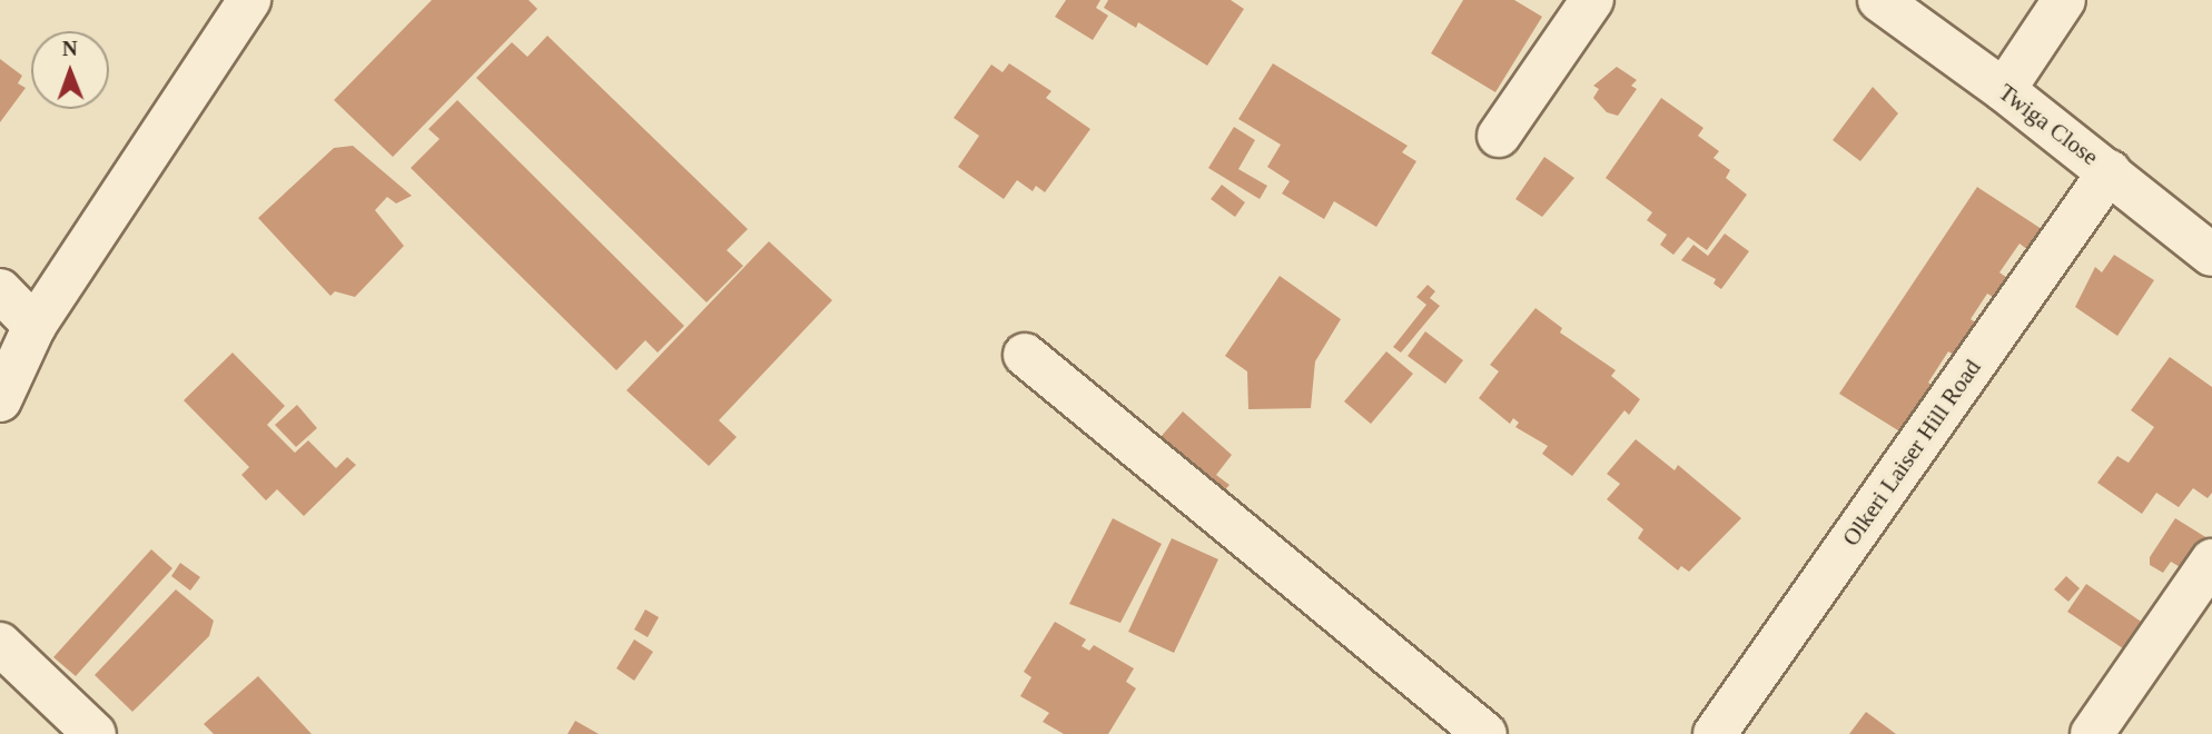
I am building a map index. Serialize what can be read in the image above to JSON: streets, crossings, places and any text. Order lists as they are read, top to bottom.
{
  "streets": {
    "street": ["Twiga Close", "Olkeri Laiser Hill Road"]
  },
  "crossings": [
    ["Twiga Close", "Olkeri Laiser Hill Road"]
  ],
  "north": "top"
}
